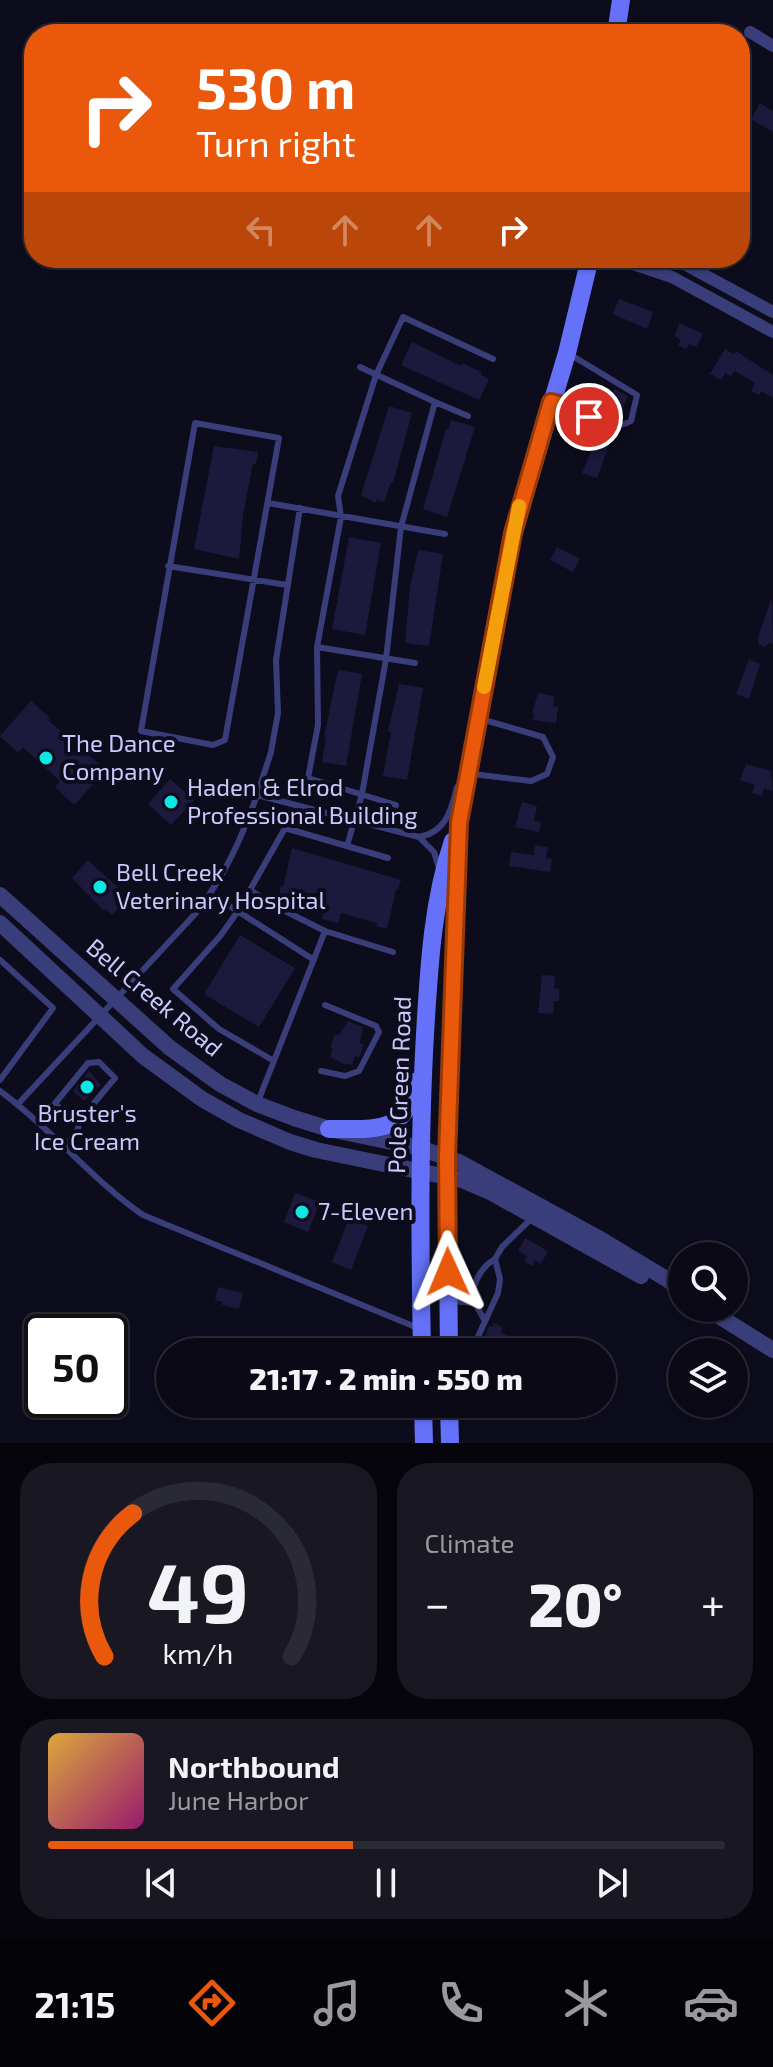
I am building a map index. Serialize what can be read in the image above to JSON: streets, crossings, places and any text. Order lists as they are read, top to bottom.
{
  "streets": {
    "main road": ["Pole Green Road"],
    "street": ["Bell Creek Road"]
  },
  "crossings": [
    ["Bell Creek Road", "Pole Green Road"]
  ],
  "places": [
    "The Dance Company",
    "Haden & Elrod Professional Building",
    "Bell Creek Veterinary Hospital",
    "Bruster's Ice Cream",
    "7-Eleven"
  ],
  "page": {
    "turn": ["530 m", "Turn right"],
    "limit": "50",
    "trip": "21:17 · 2 min · 550 m",
    "tile": "Climate",
    "heat": ["−", "20°", "+"],
    "song": ["Northbound", "June Harbor"],
    "tabs": "21:15",
    "gauge": ["49", "km/h"]
  }
}
